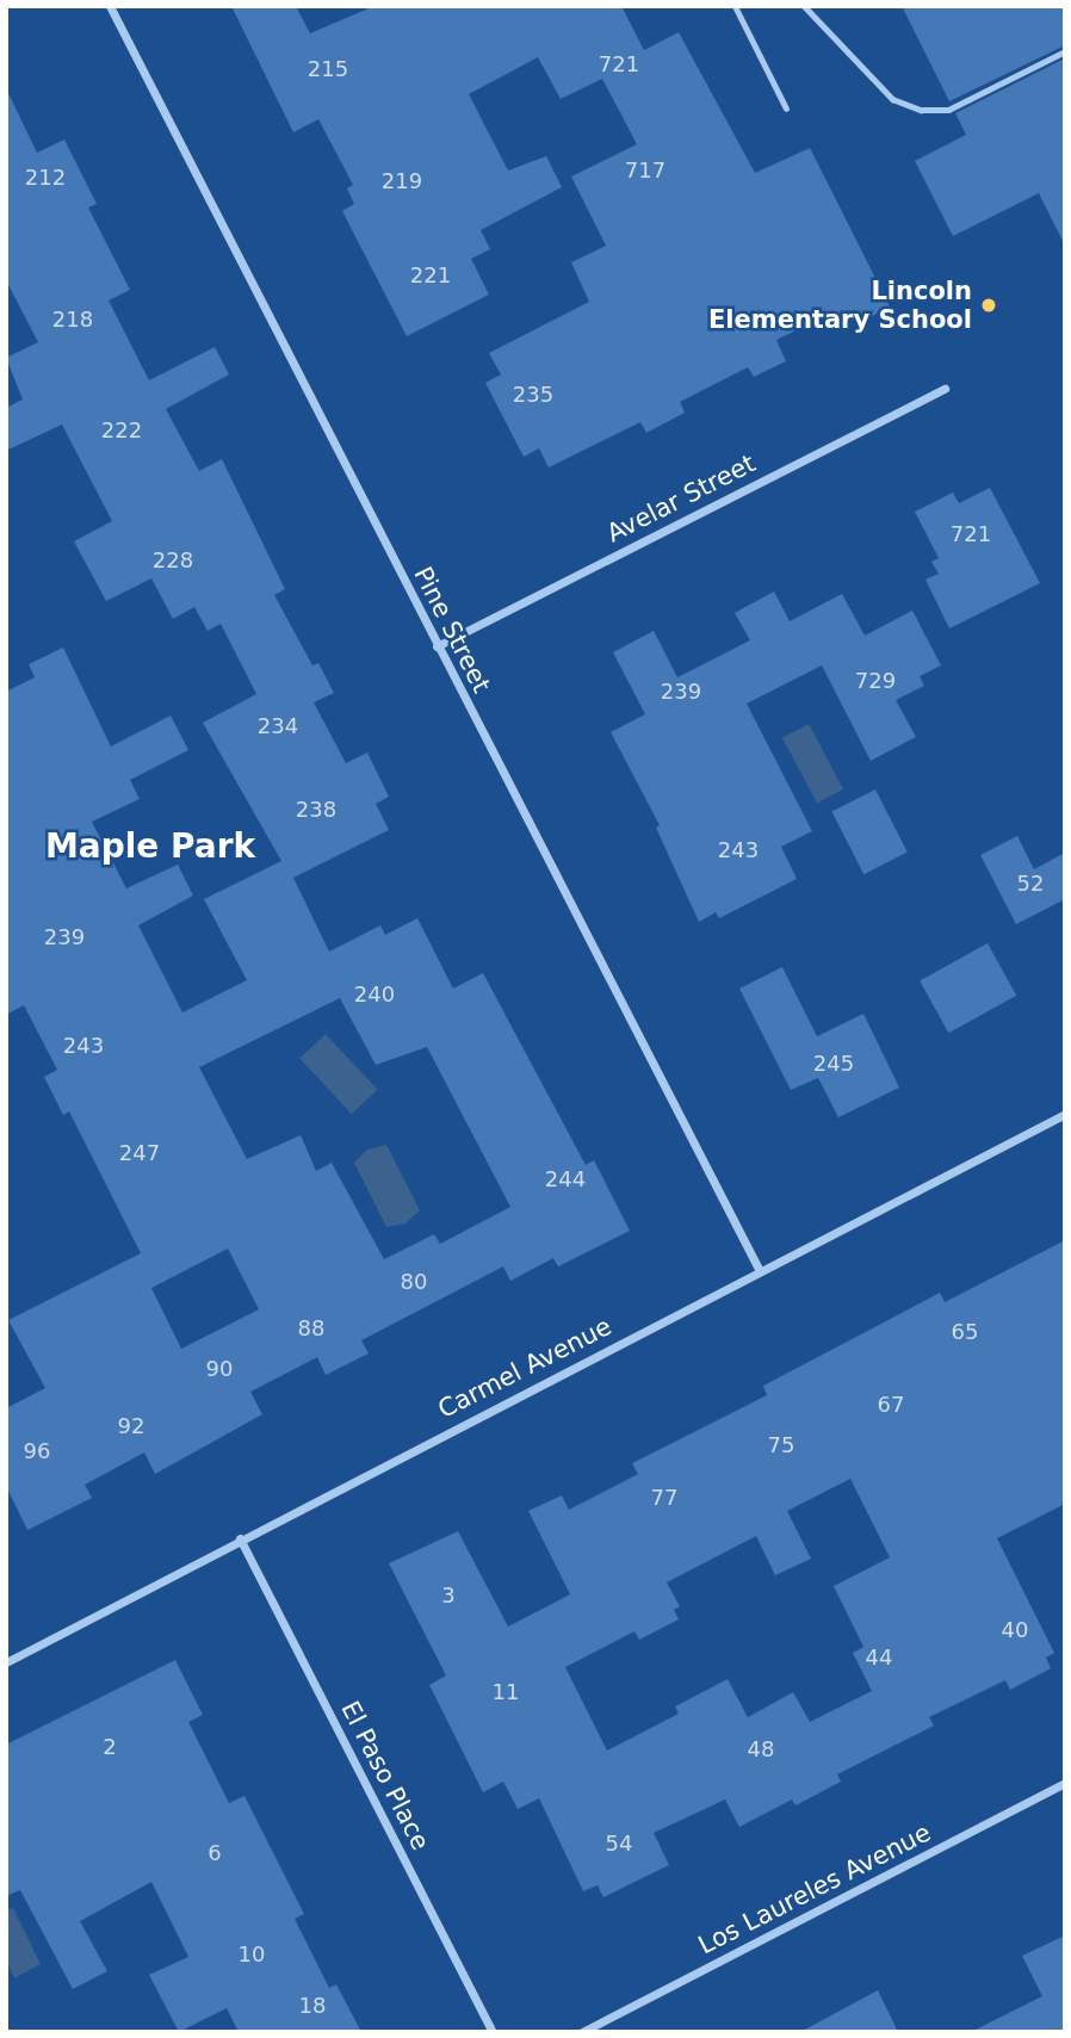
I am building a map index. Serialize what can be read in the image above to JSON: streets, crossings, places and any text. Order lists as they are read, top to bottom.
{
  "streets": {
    "street": [
      "Avelar Street",
      "Pine Street",
      "Carmel Avenue",
      "El Paso Place",
      "Los Laureles Avenue"
    ]
  },
  "crossings": [
    ["Avelar Street", "Pine Street"],
    ["Pine Street", "Carmel Avenue"],
    ["Carmel Avenue", "El Paso Place"]
  ],
  "districts": ["Maple Park"],
  "places": ["Lincoln Elementary School"],
  "house_numbers": [
    "721",
    "215",
    "717",
    "212",
    "219",
    "221",
    "218",
    "235",
    "222",
    "721",
    "228",
    "729",
    "239",
    "234",
    "238",
    "243",
    "52",
    "239",
    "240",
    "243",
    "245",
    "247",
    "244",
    "80",
    "88",
    "65",
    "90",
    "67",
    "92",
    "75",
    "96",
    "77",
    "3",
    "40",
    "44",
    "11",
    "2",
    "48",
    "54",
    "6",
    "10",
    "18"
  ]
}
